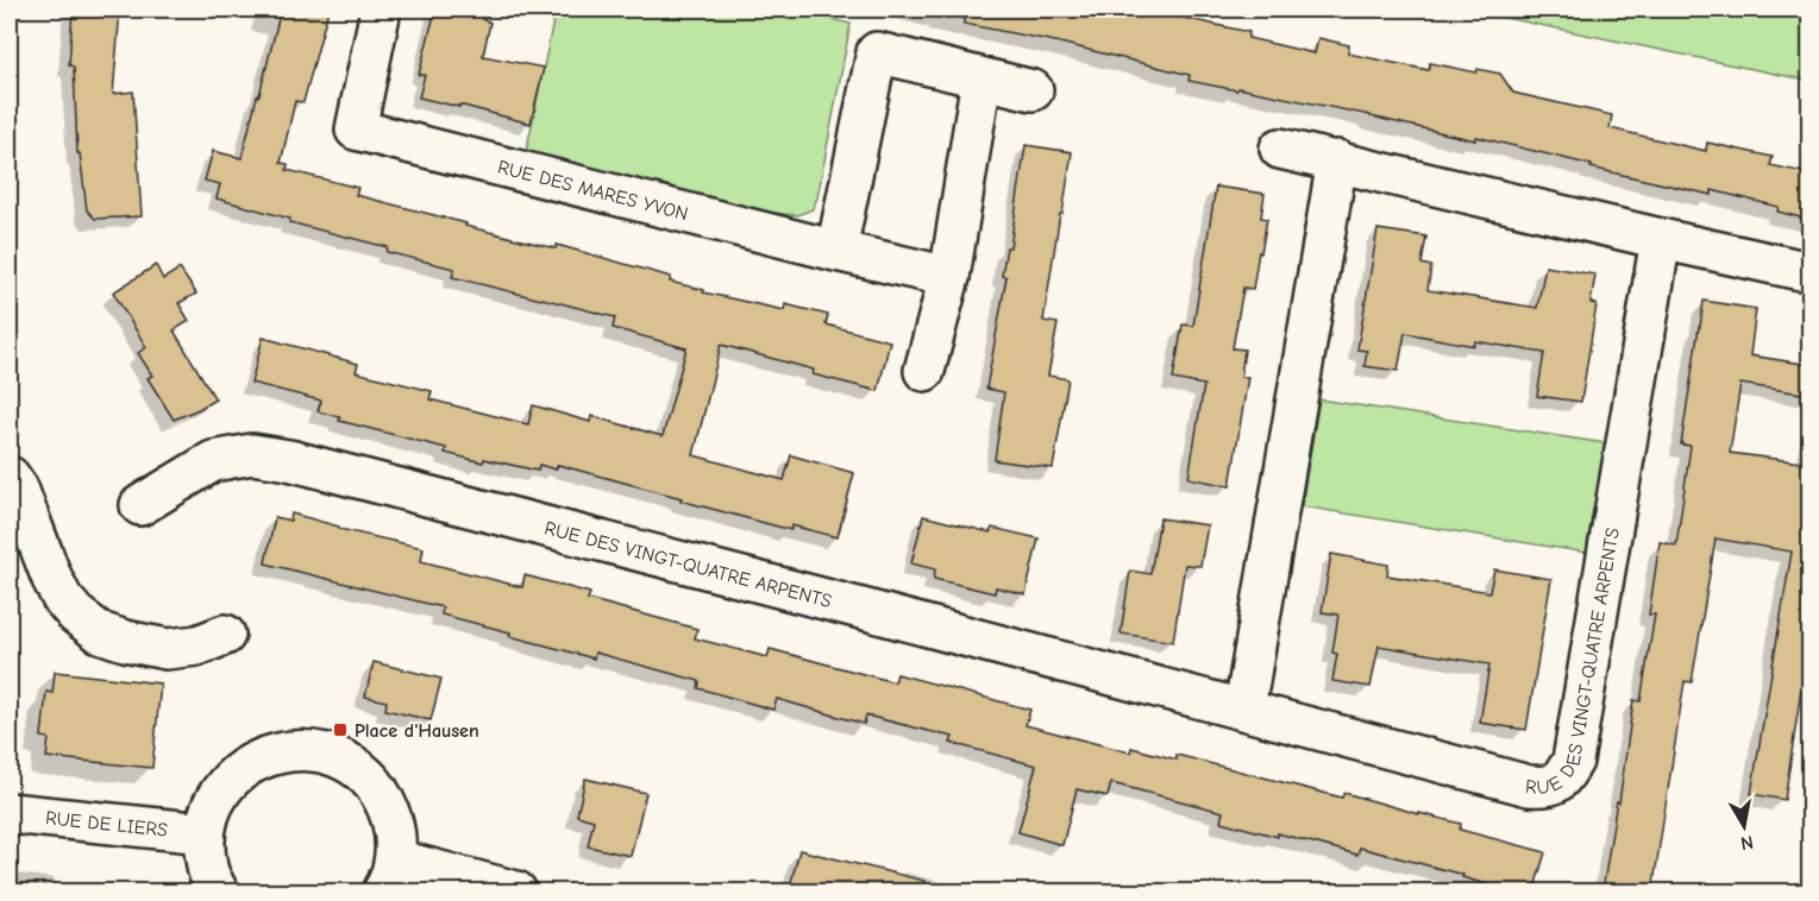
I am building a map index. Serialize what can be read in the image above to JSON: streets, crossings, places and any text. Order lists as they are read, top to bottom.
{
  "streets": {
    "street": ["RUE DES MARES YVON", "RUE DES VINGT-QUATRE ARPENTS", "RUE DE LIERS"]
  },
  "places": {
    "transit": ["Place d'Hausen"]
  },
  "north": "bottom"
}
